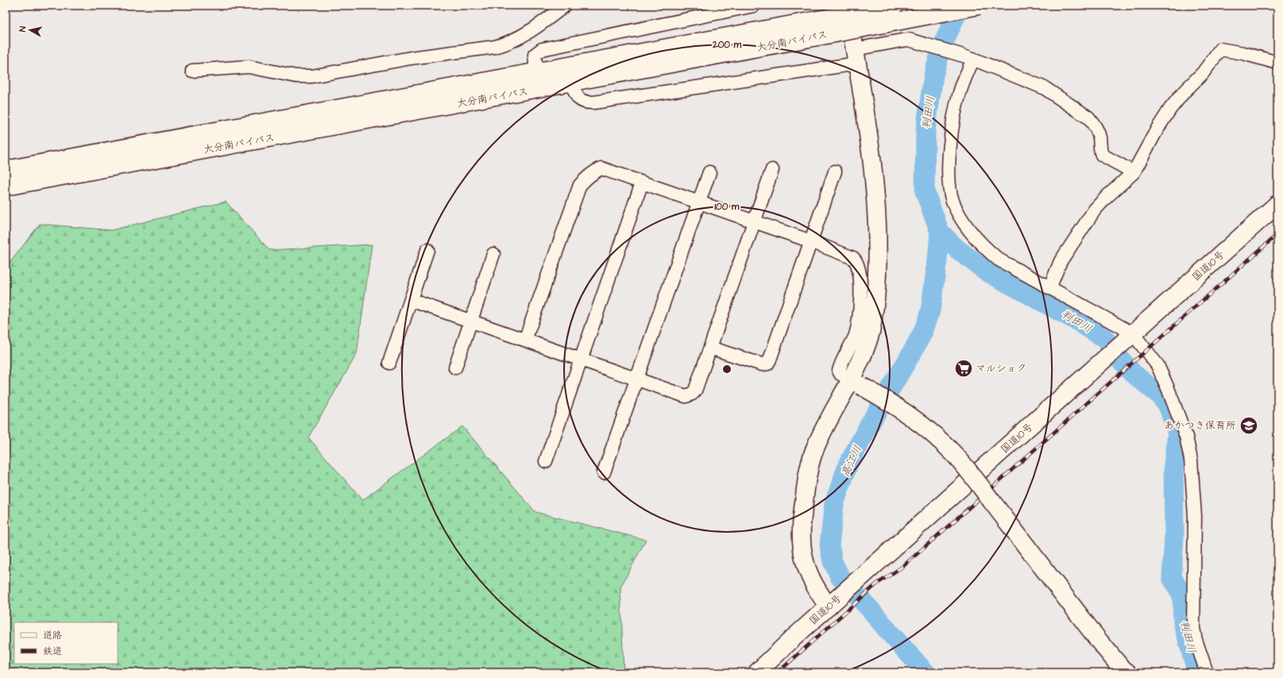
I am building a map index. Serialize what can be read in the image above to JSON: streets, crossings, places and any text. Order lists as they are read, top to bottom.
{
  "streets": {
    "main road": ["大分南バイパス", "国道10号"]
  },
  "water": ["判田川", "高江川"],
  "places": {
    "supermarket": ["マルショク"],
    "school or university": ["あかつき保育所"]
  },
  "legend": ["道路", "鉄道"],
  "north": "left",
  "rings": ["200 m", "100 m"]
}
